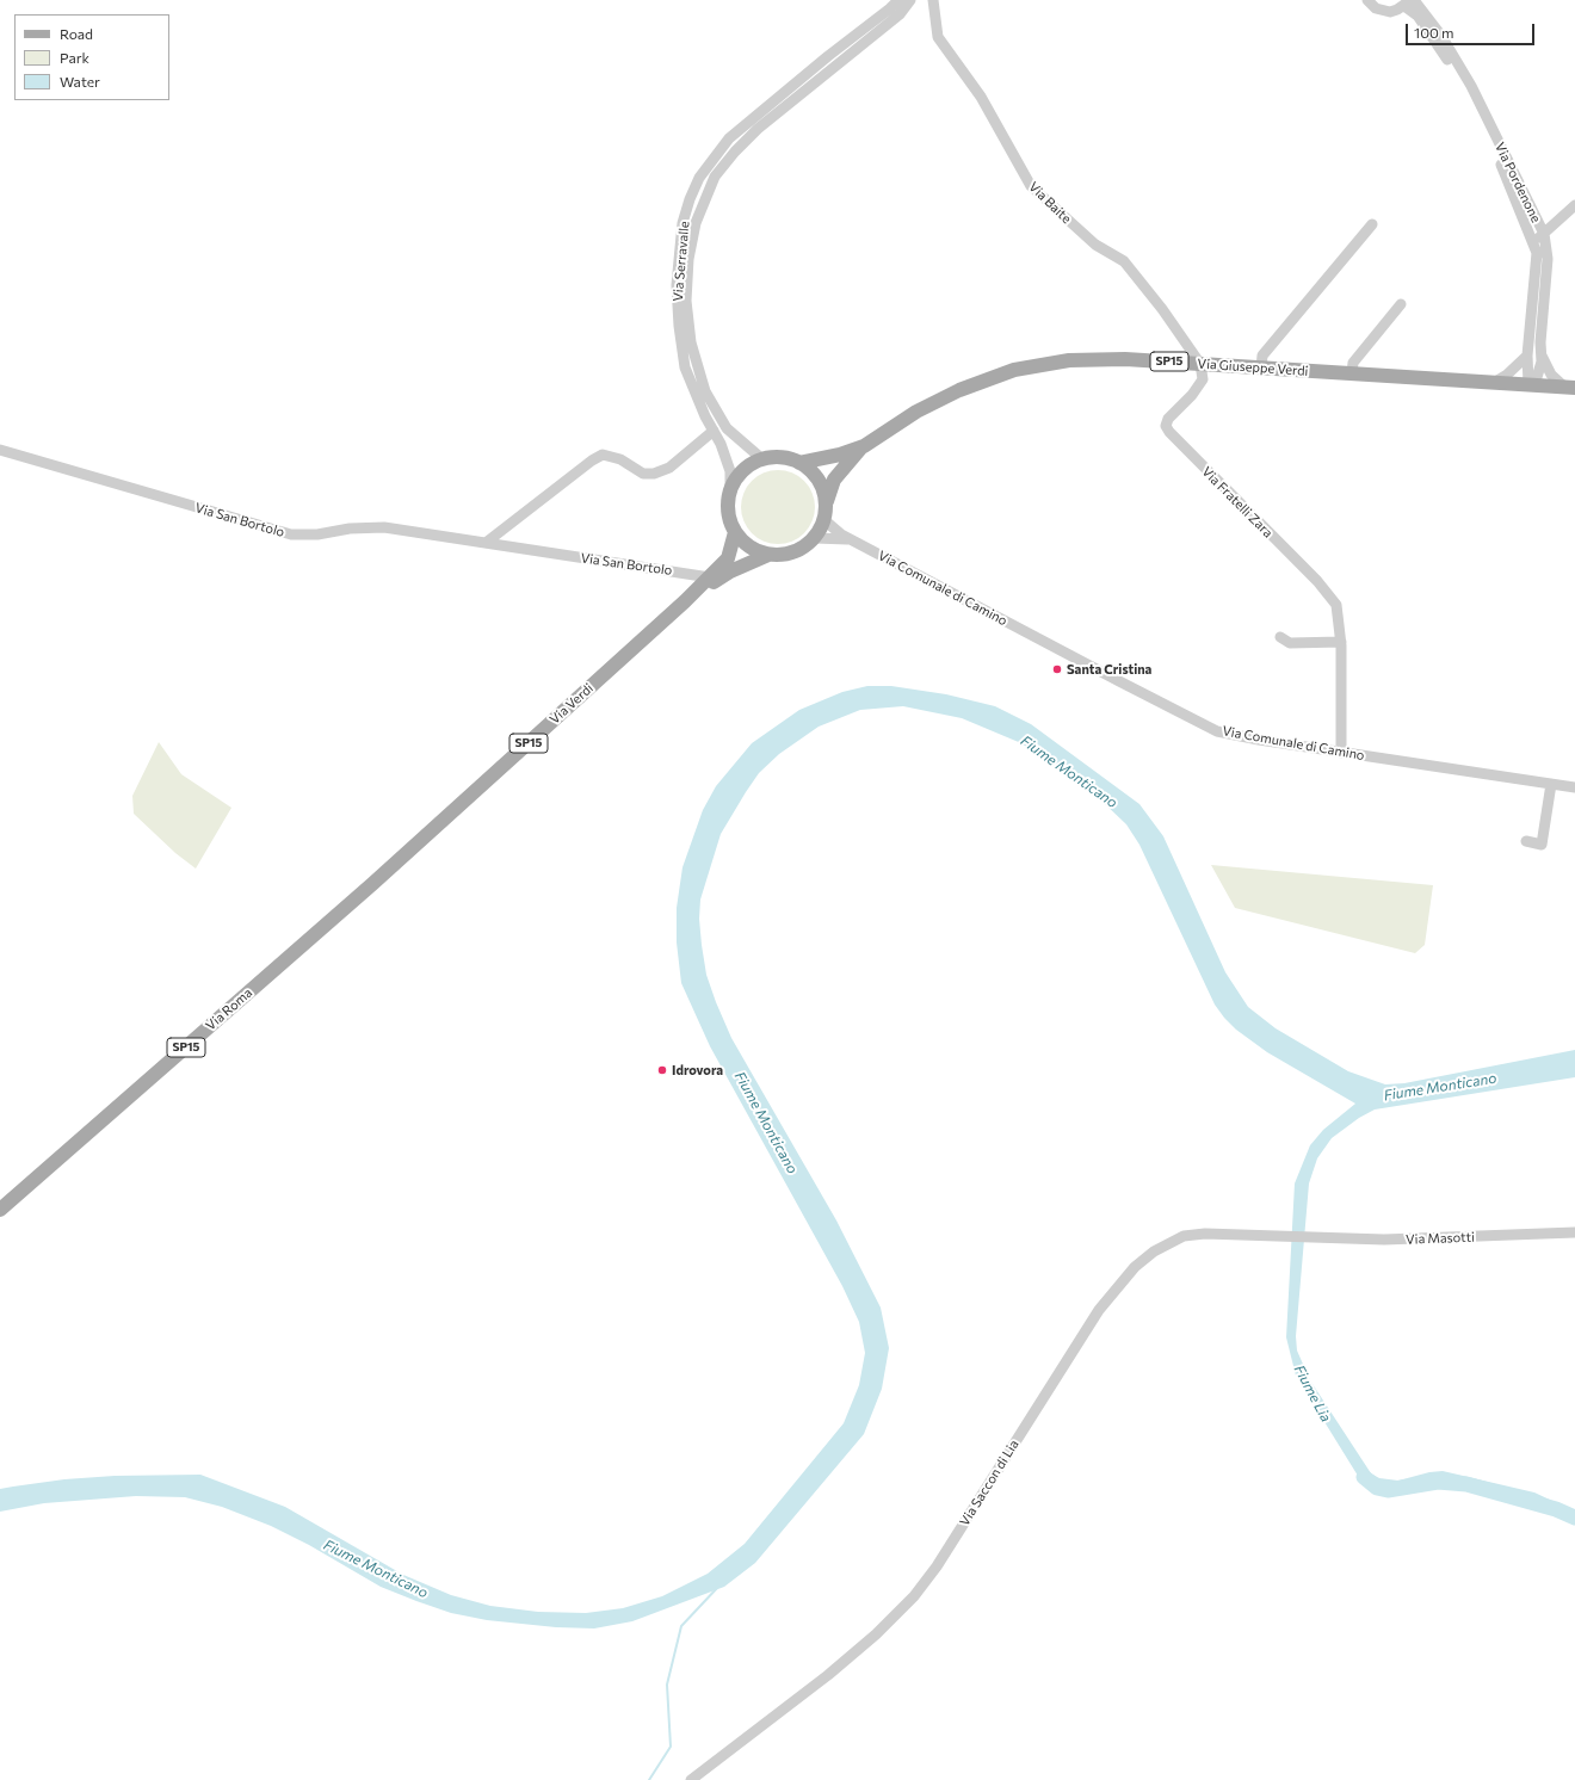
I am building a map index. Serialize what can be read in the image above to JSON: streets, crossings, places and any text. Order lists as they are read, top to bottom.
{
  "streets": {
    "main road": [
      "SP15",
      "Via Giuseppe Verdi",
      "Via Verdi",
      "Via Roma"
    ],
    "street": [
      "Via Pordenone",
      "Via Baite",
      "Via Serravalle",
      "Via Fratelli Zara",
      "Via San Bortolo",
      "Via Comunale di Camino",
      "Via Masotti",
      "Via Saccon di Lia"
    ]
  },
  "crossings": [
    ["Via Pordenone", "Via Giuseppe Verdi"],
    ["Via Baite", "Via Giuseppe Verdi"],
    ["Via Baite", "Via Fratelli Zara"],
    ["Via Serravalle", "SP15"],
    ["Via Serravalle", "Via Comunale di Camino"],
    ["SP15", "Via Giuseppe Verdi"],
    ["SP15", "Via San Bortolo"],
    ["SP15", "Via Comunale di Camino"],
    ["SP15", "Via Verdi"],
    ["Via Giuseppe Verdi", "Via Fratelli Zara"],
    ["Via Fratelli Zara", "Via Comunale di Camino"],
    ["Via Verdi", "Via Roma"],
    ["Via Masotti", "Via Saccon di Lia"]
  ],
  "water": ["Fiume Monticano", "Fiume Lia"],
  "places": ["Santa Cristina", "Idrovora"],
  "legend": ["Road", "Park", "Water"],
  "scale_bar": "100 m"
}
